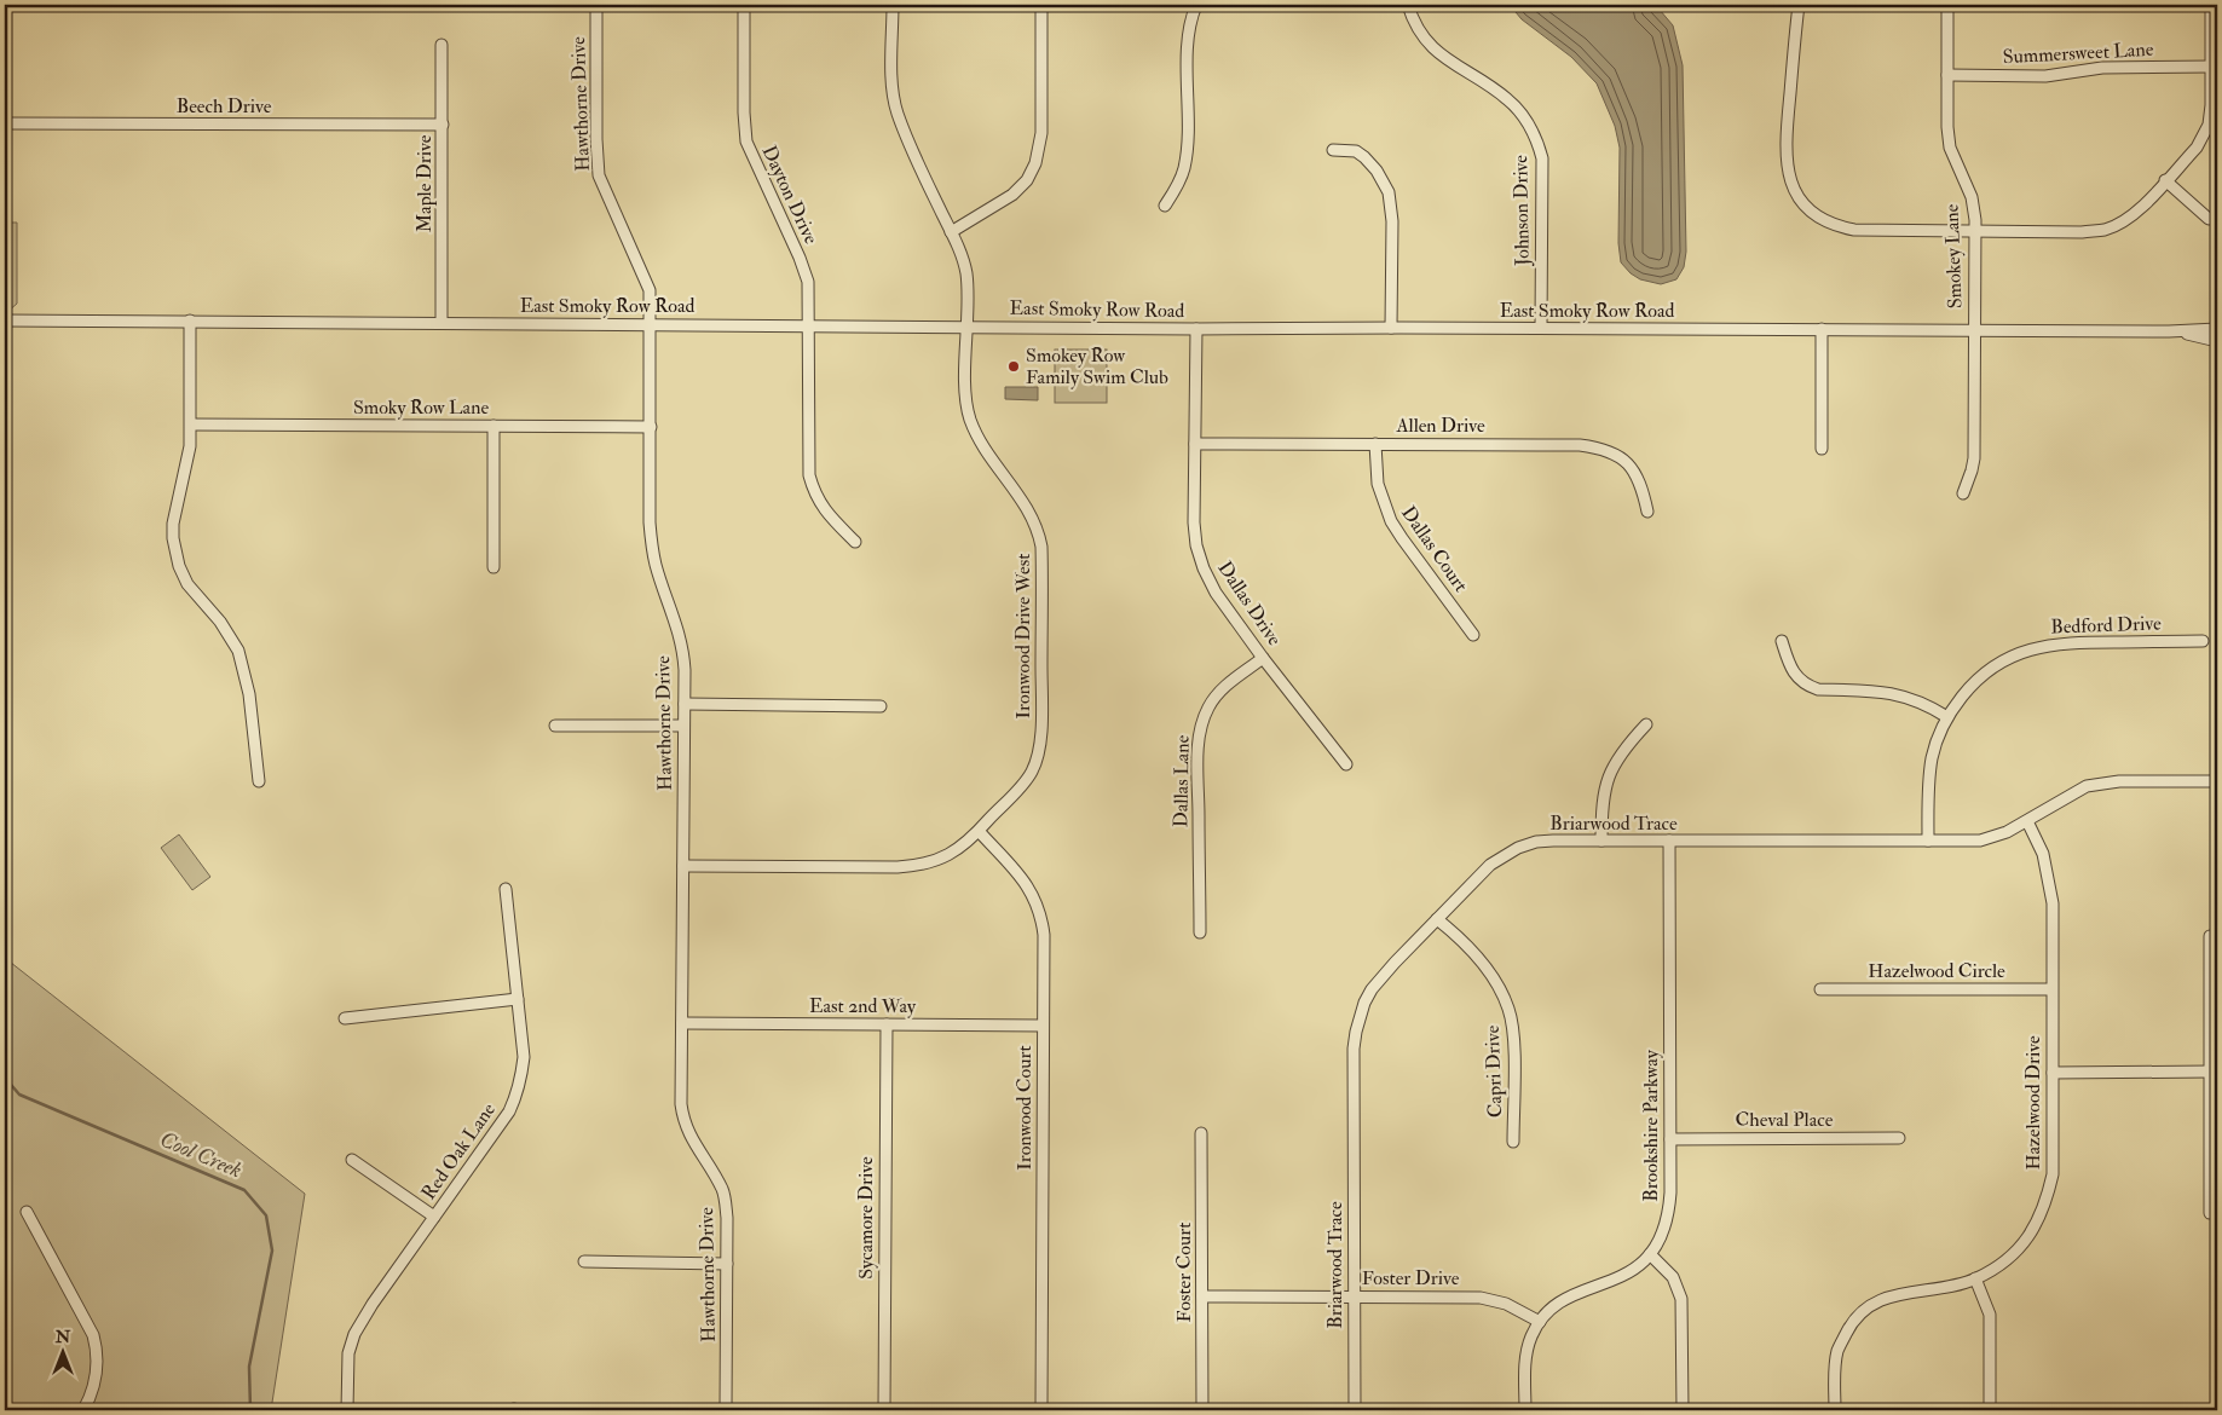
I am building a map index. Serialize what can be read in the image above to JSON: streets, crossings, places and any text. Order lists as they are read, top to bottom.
{
  "streets": {
    "street": [
      "Summersweet Lane",
      "Hawthorne Drive",
      "Beech Drive",
      "Maple Drive",
      "Dayton Drive",
      "Johnson Drive",
      "Smokey Lane",
      "East Smoky Row Road",
      "Smoky Row Lane",
      "Allen Drive",
      "Dallas Court",
      "Dallas Drive",
      "Bedford Drive",
      "Ironwood Drive West",
      "Dallas Lane",
      "Briarwood Trace",
      "Hazelwood Circle",
      "East 2nd Way",
      "Capri Drive",
      "Hazelwood Drive",
      "Ironwood Court",
      "Cheval Place",
      "Brookshire Parkway",
      "Red Oak Lane",
      "Sycamore Drive",
      "Foster Court",
      "Foster Drive"
    ]
  },
  "crossings": [
    ["Summersweet Lane", "Smokey Lane"],
    ["Hawthorne Drive", "East Smoky Row Road"],
    ["Hawthorne Drive", "Smoky Row Lane"],
    ["Hawthorne Drive", "Ironwood Drive West"],
    ["Hawthorne Drive", "East 2nd Way"],
    ["Beech Drive", "Maple Drive"],
    ["Maple Drive", "East Smoky Row Road"],
    ["Dayton Drive", "East Smoky Row Road"],
    ["Johnson Drive", "East Smoky Row Road"],
    ["Smokey Lane", "East Smoky Row Road"],
    ["East Smoky Row Road", "Dallas Drive"],
    ["East Smoky Row Road", "Ironwood Drive West"],
    ["Allen Drive", "Dallas Court"],
    ["Allen Drive", "Dallas Drive"],
    ["Dallas Drive", "Dallas Lane"],
    ["Bedford Drive", "Briarwood Trace"],
    ["Ironwood Drive West", "Ironwood Court"],
    ["Briarwood Trace", "Capri Drive"],
    ["Briarwood Trace", "Hazelwood Drive"],
    ["Briarwood Trace", "Brookshire Parkway"],
    ["Briarwood Trace", "Foster Drive"],
    ["Hazelwood Circle", "Hazelwood Drive"],
    ["East 2nd Way", "Ironwood Court"],
    ["East 2nd Way", "Sycamore Drive"],
    ["Cheval Place", "Brookshire Parkway"],
    ["Brookshire Parkway", "Foster Drive"],
    ["Foster Court", "Foster Drive"]
  ],
  "water": ["Cool Creek"],
  "places": ["Smokey Row Family Swim Club"],
  "north": "top"
}
